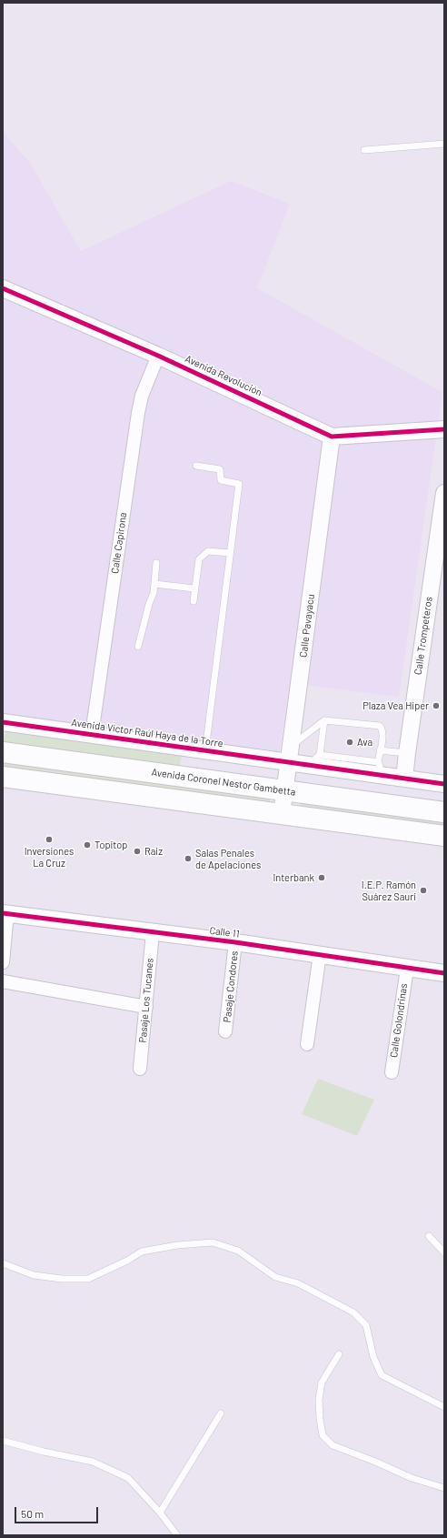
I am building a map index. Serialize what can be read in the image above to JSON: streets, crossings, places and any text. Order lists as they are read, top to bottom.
{
  "streets": {
    "highway": ["Avenida Coronel Nestor Gambetta"],
    "street": [
      "Avenida Revolución",
      "Calle Capirona",
      "Calle Pavayacu",
      "Calle Trompeteros",
      "Avenida Víctor Raúl Haya de la Torre",
      "Calle 11",
      "Pasaje Condores",
      "Pasaje Los Tucanes",
      "Calle Golondrinas"
    ]
  },
  "crossings": [
    ["Avenida Revolución", "Calle Capirona"],
    ["Avenida Revolución", "Calle Pavayacu"],
    ["Calle Capirona", "Avenida Víctor Raúl Haya de la Torre"],
    ["Calle Pavayacu", "Avenida Víctor Raúl Haya de la Torre"],
    ["Calle Pavayacu", "Avenida Coronel Nestor Gambetta"],
    ["Calle Trompeteros", "Avenida Víctor Raúl Haya de la Torre"],
    ["Calle 11", "Pasaje Condores"],
    ["Calle 11", "Pasaje Los Tucanes"],
    ["Calle 11", "Calle Golondrinas"]
  ],
  "places": [
    "Plaza Vea Hiper",
    "Ava",
    "Inversiones La Cruz",
    "Topitop",
    "Raiz",
    "Salas Penales de Apelaciones",
    "Interbank",
    "I.E.P. Ramón Suárez Sauri"
  ],
  "scale_bar": "50 m"
}
